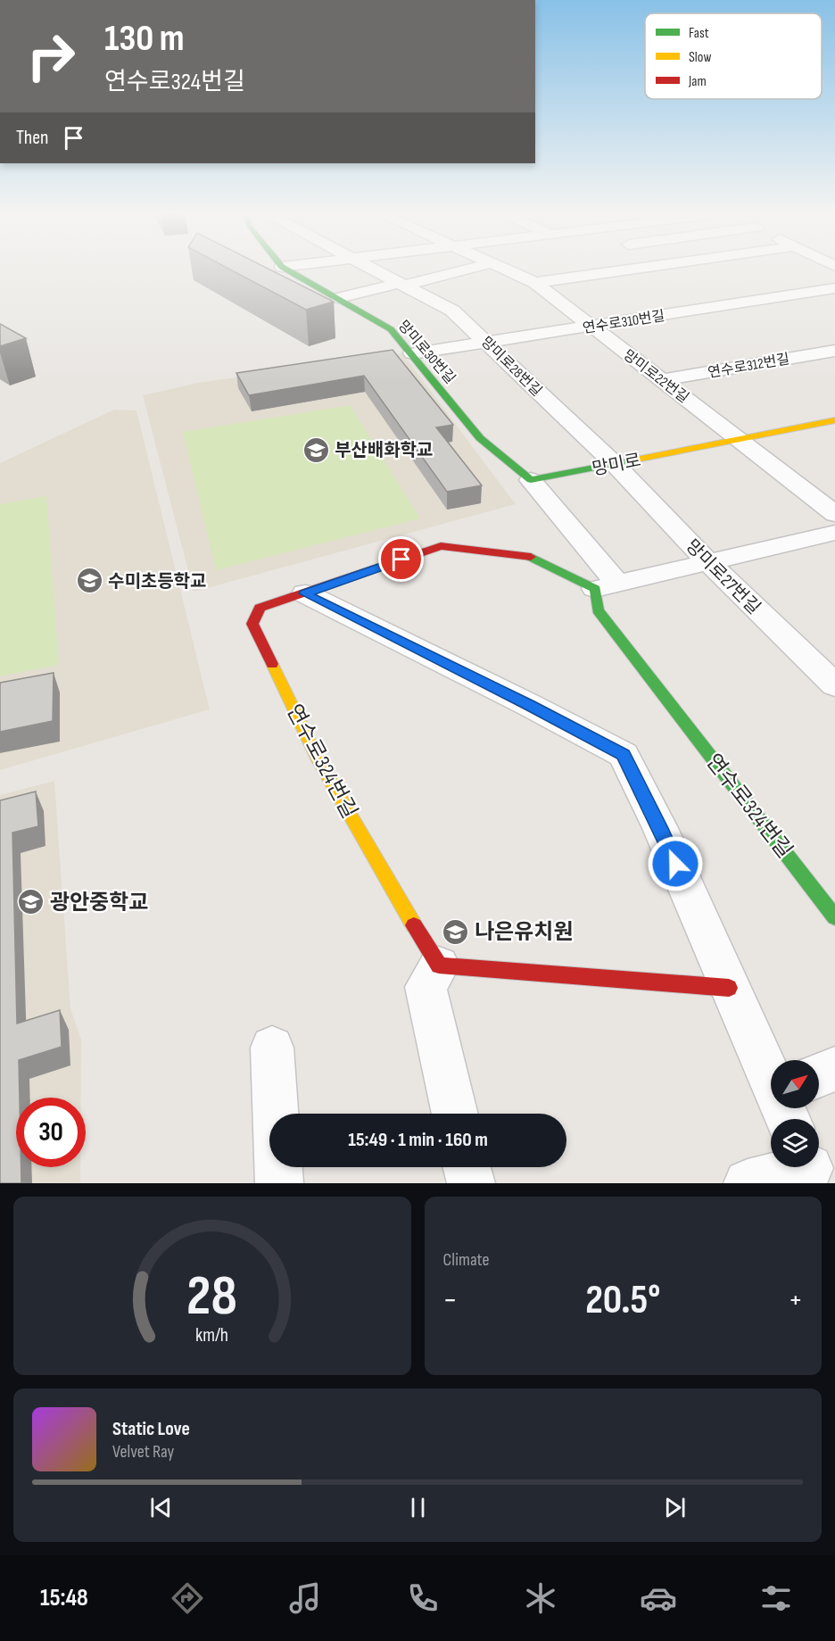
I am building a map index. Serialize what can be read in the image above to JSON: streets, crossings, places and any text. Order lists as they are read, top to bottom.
{
  "streets": {
    "street": [
      "연수로310번길",
      "망미로30번길",
      "연수로312번길",
      "망미로28번길",
      "망미로22번길",
      "망미로",
      "망미로27번길",
      "연수로324번길"
    ]
  },
  "crossings": [
    ["연수로310번길", "망미로30번길"],
    ["연수로310번길", "망미로28번길"],
    ["연수로310번길", "망미로22번길"],
    ["망미로30번길", "망미로"],
    ["연수로312번길", "망미로22번길"],
    ["망미로28번길", "망미로"],
    ["망미로28번길", "망미로27번길"],
    ["망미로22번길", "망미로"],
    ["망미로", "망미로27번길"]
  ],
  "places": {
    "school or university": [
      "부산배화학교",
      "수미초등학교",
      "광안중학교",
      "나은유치원"
    ]
  },
  "legend": ["Fast", "Slow", "Jam"],
  "north": "top right",
  "page": {
    "turn": ["130 m", "연수로324번길"],
    "then": "Then",
    "limit": "30",
    "trip": "15:49 · 1 min · 160 m",
    "tile": "Climate",
    "heat": ["−", "20.5°", "+"],
    "song": ["Static Love", "Velvet Ray"],
    "tabs": "15:48",
    "gauge": ["28", "km/h"]
  }
}
